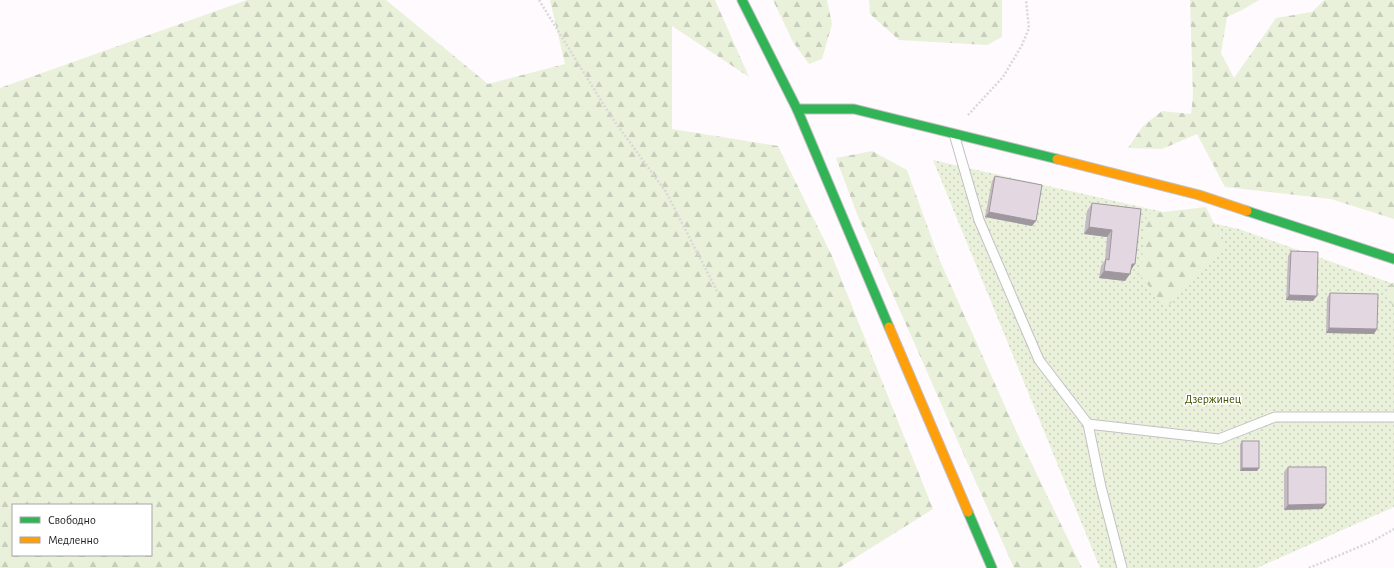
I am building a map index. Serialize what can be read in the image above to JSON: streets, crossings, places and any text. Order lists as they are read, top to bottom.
{
  "parks": ["Дзержинец"],
  "legend": ["Свободно", "Медленно"]
}
